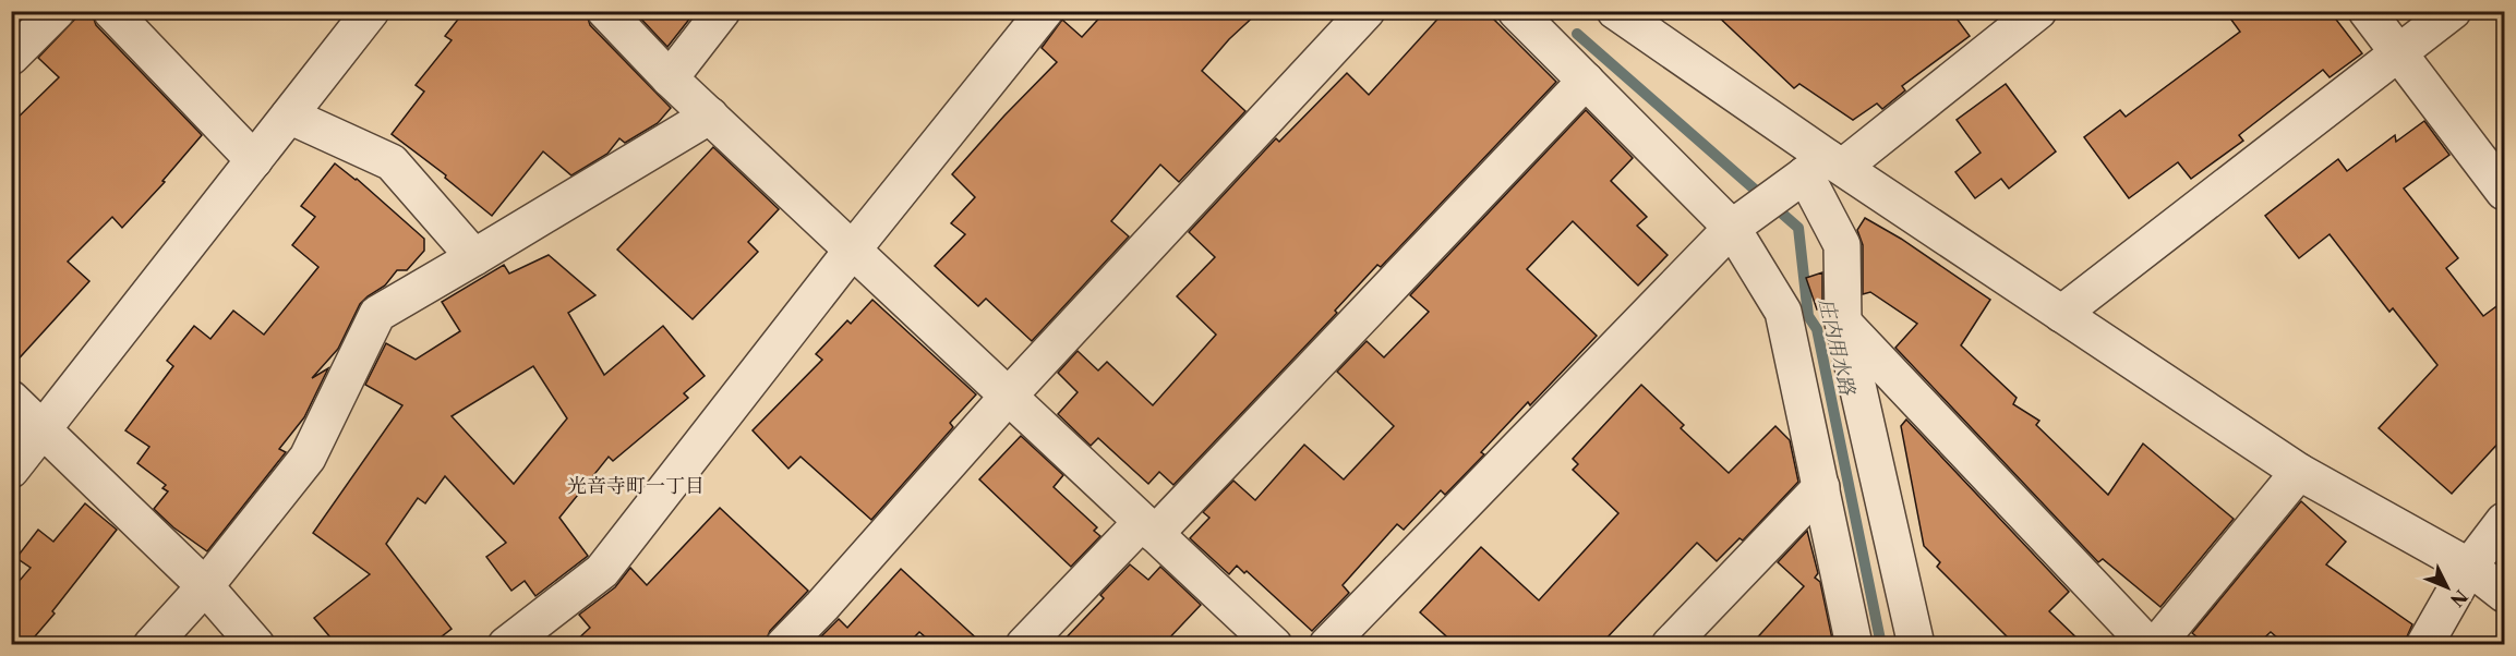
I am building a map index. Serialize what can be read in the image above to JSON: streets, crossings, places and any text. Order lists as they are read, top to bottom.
{
  "districts": ["光音寺町一丁目"],
  "water": ["庄内用水路"],
  "north": "bottom right"
}
